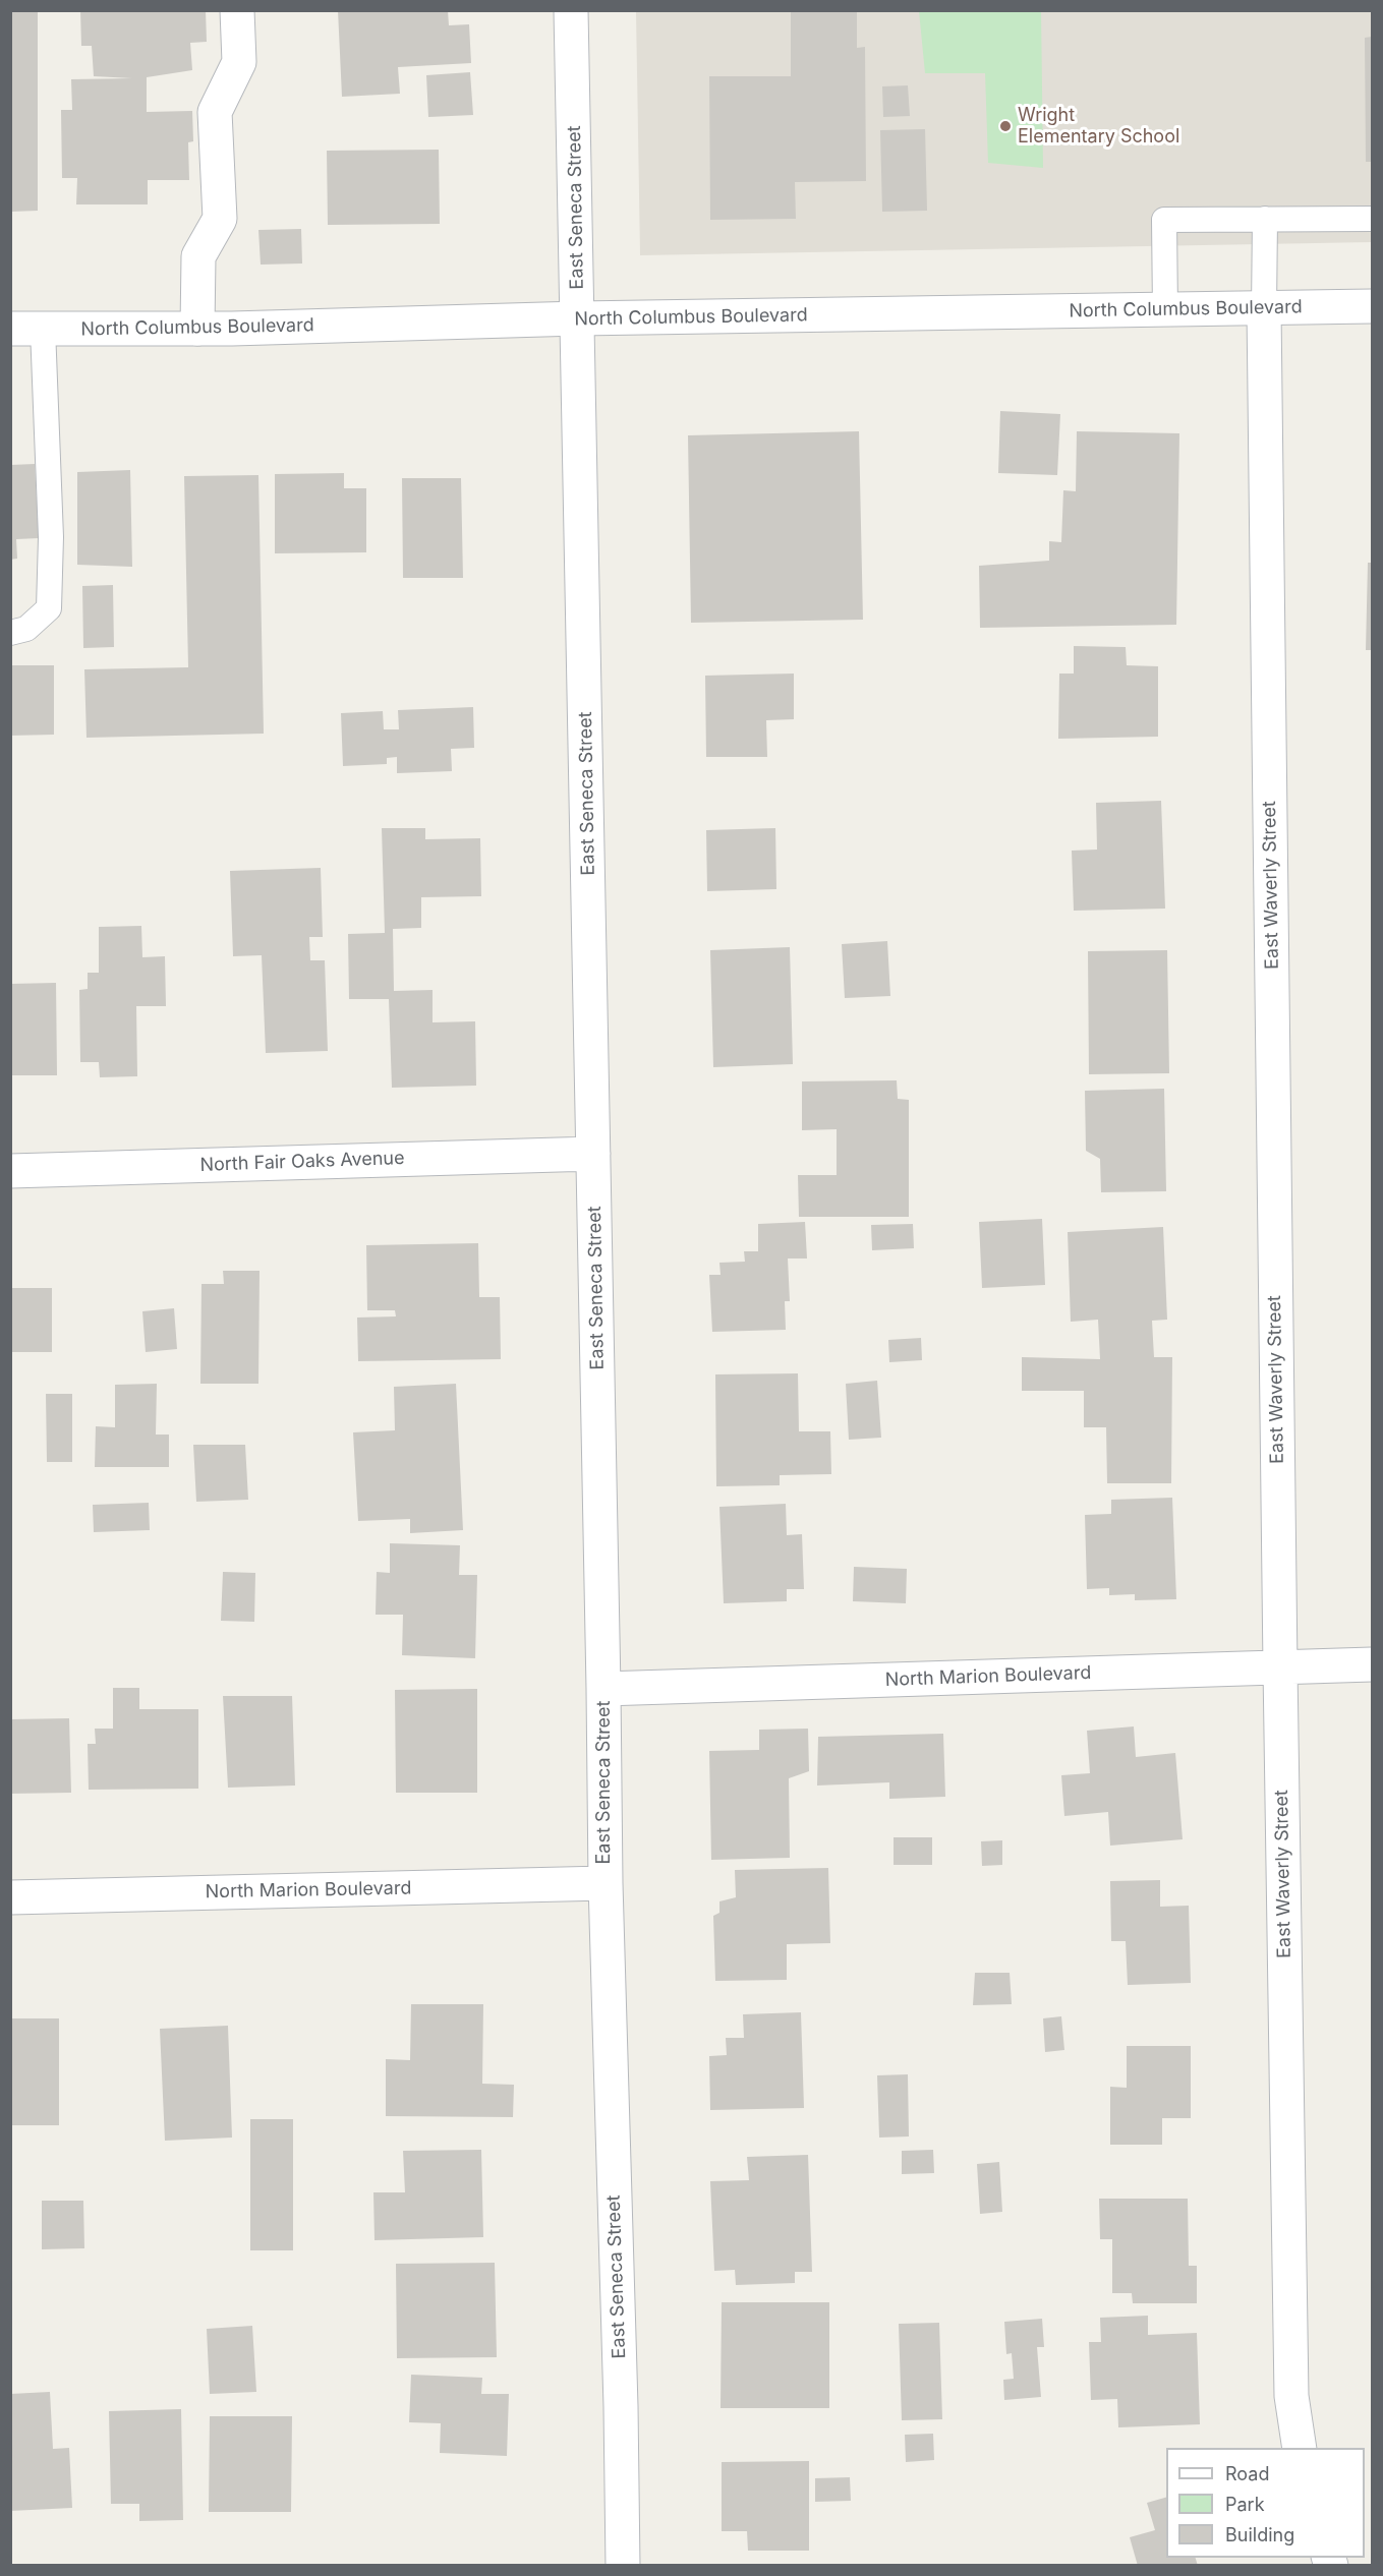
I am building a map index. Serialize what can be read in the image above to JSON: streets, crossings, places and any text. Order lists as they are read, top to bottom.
{
  "streets": {
    "street": [
      "East Seneca Street",
      "North Columbus Boulevard",
      "East Waverly Street",
      "North Fair Oaks Avenue",
      "North Marion Boulevard"
    ]
  },
  "crossings": [
    ["East Seneca Street", "North Columbus Boulevard"],
    ["East Seneca Street", "North Fair Oaks Avenue"],
    ["East Seneca Street", "North Marion Boulevard"],
    ["North Columbus Boulevard", "East Waverly Street"],
    ["East Waverly Street", "North Marion Boulevard"]
  ],
  "places": ["Wright Elementary School"],
  "legend": ["Road", "Park", "Building"]
}
